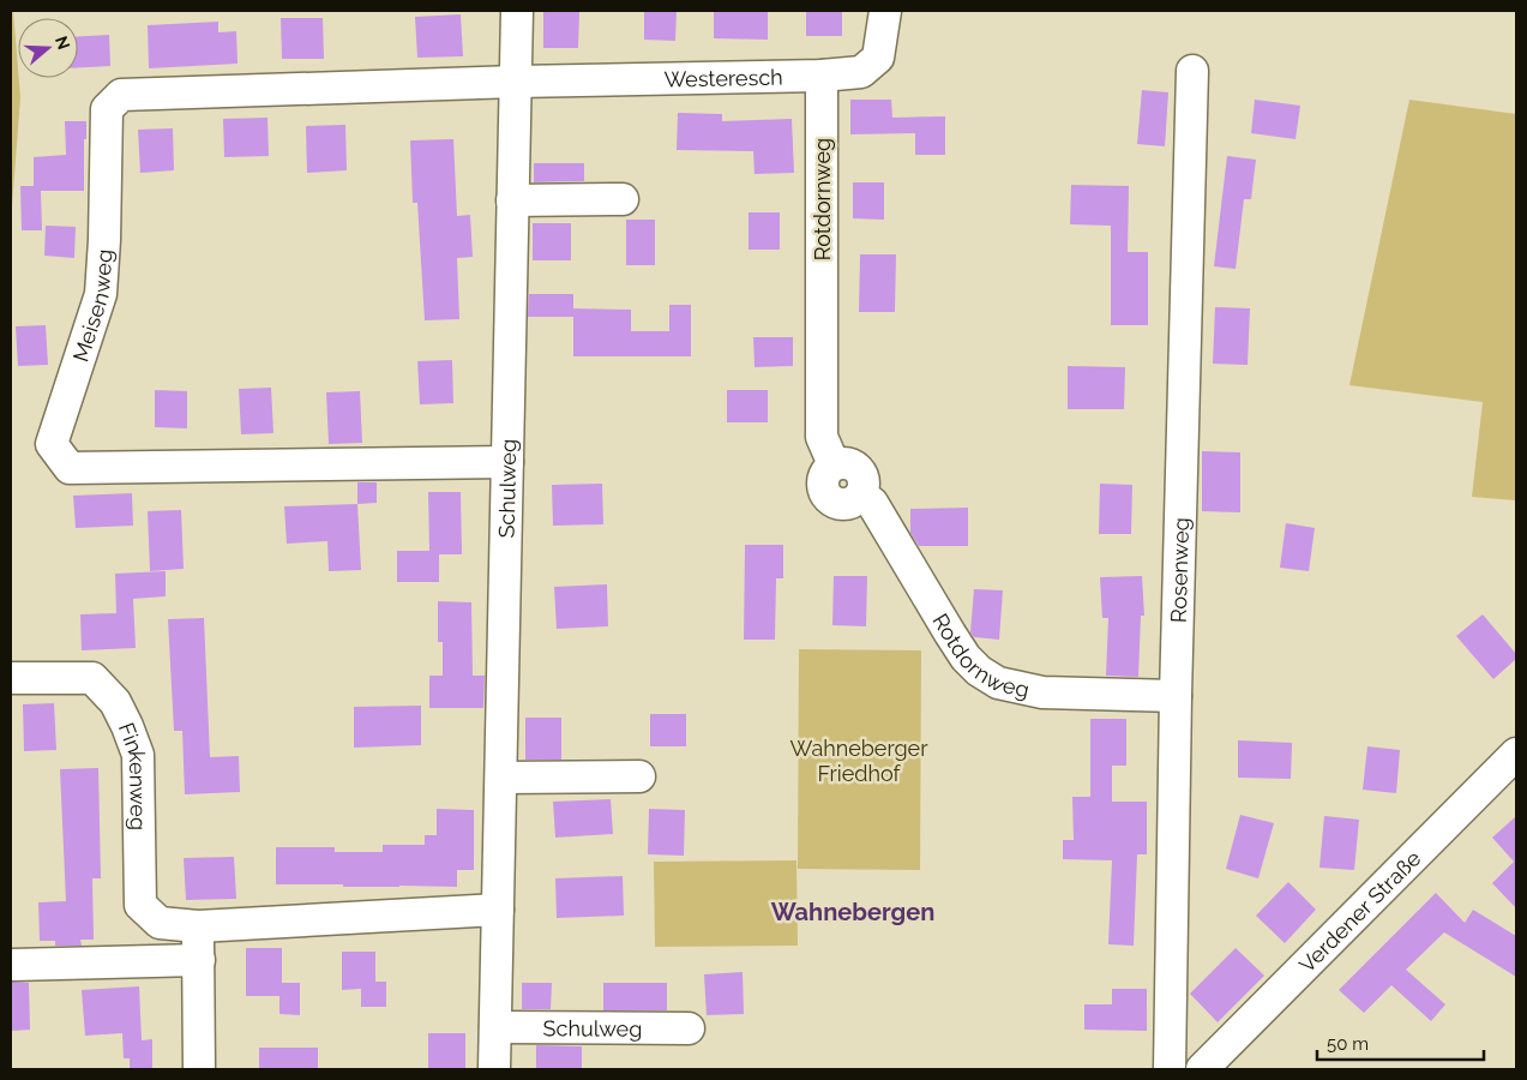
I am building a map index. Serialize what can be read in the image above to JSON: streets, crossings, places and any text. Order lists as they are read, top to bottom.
{
  "streets": {
    "street": [
      "Westeresch",
      "Rotdornweg",
      "Meisenweg",
      "Schulweg",
      "Rosenweg",
      "Finkenweg",
      "Verdener Straße"
    ]
  },
  "crossings": [
    ["Westeresch", "Rotdornweg"],
    ["Westeresch", "Meisenweg"],
    ["Westeresch", "Schulweg"],
    ["Rotdornweg", "Rosenweg"],
    ["Meisenweg", "Schulweg"],
    ["Schulweg", "Finkenweg"]
  ],
  "districts": ["Wahnebergen"],
  "parks": ["Wahneberger Friedhof"],
  "scale_bar": "50 m",
  "north": "right"
}
